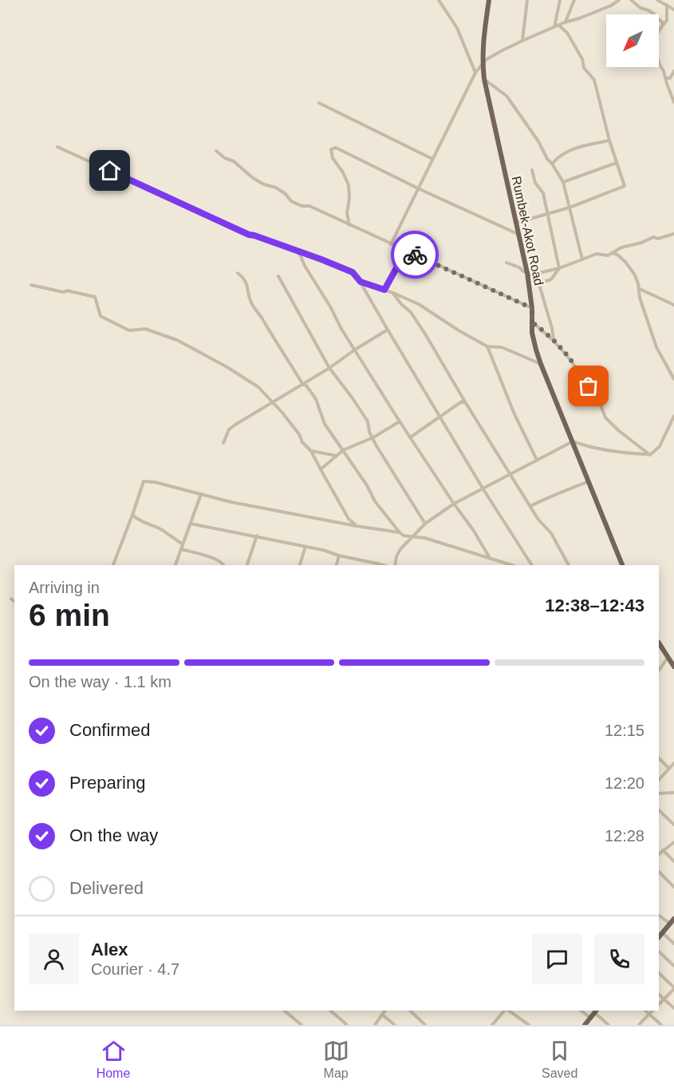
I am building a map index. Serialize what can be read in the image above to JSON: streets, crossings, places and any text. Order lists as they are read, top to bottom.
{
  "streets": {
    "main road": ["Rumbek-Akot Road"]
  },
  "north": "bottom left",
  "page": {
    "heading": ["6 min", "Arriving in", "12:38–12:43"],
    "panel": ["Alex", "Courier · 4.7"],
    "bar": "On the way · 1.1 km",
    "list": [
      ["Confirmed", "12:15"],
      ["Preparing", "12:20"],
      ["On the way", "12:28"],
      "Delivered"
    ],
    "tabs": ["Home", "Map", "Saved"]
  }
}
